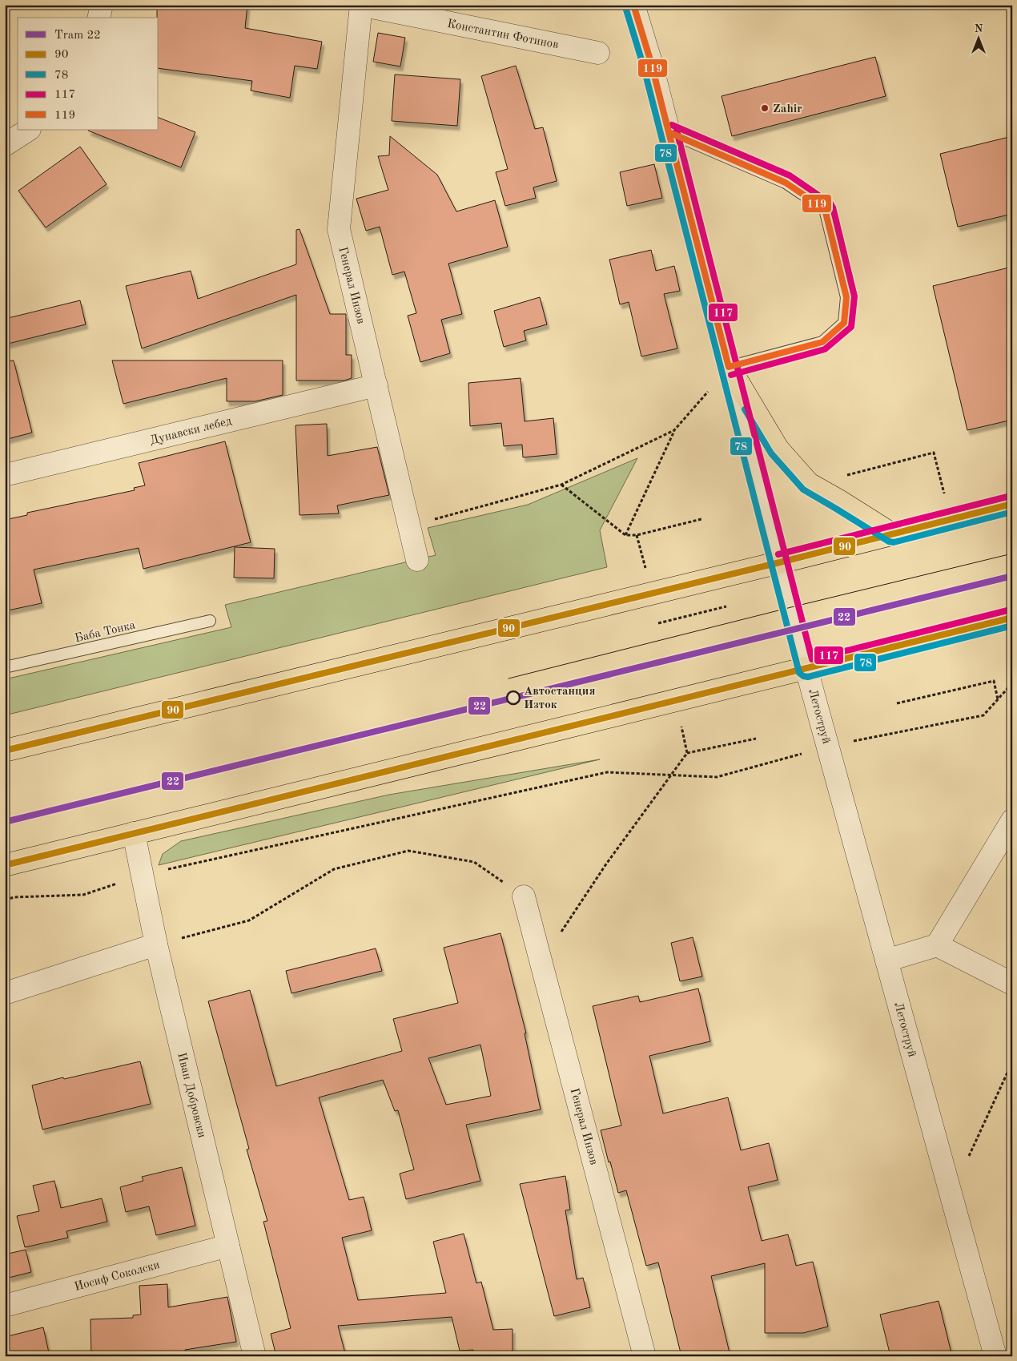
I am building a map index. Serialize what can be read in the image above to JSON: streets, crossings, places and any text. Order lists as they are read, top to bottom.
{
  "streets": {
    "street": [
      "Константин Фотинов",
      "Генерал Инзов",
      "Дунавски лебед",
      "Летоструй",
      "Иван Добровски",
      "Иосиф Соколски"
    ],
    "lane": ["Баба Тонка"]
  },
  "crossings": [
    ["Константин Фотинов", "Генерал Инзов"],
    ["Генерал Инзов", "Дунавски лебед"],
    ["Иван Добровски", "Иосиф Соколски"]
  ],
  "places": ["Zahir", "Автостанция Изток"],
  "lines": [
    "transit line 119",
    "transit line 78",
    "transit line 117",
    "transit line 90",
    "tram line 22"
  ],
  "legend": [
    "Tram 22",
    "90",
    "78",
    "117",
    "119"
  ],
  "north": "top"
}
